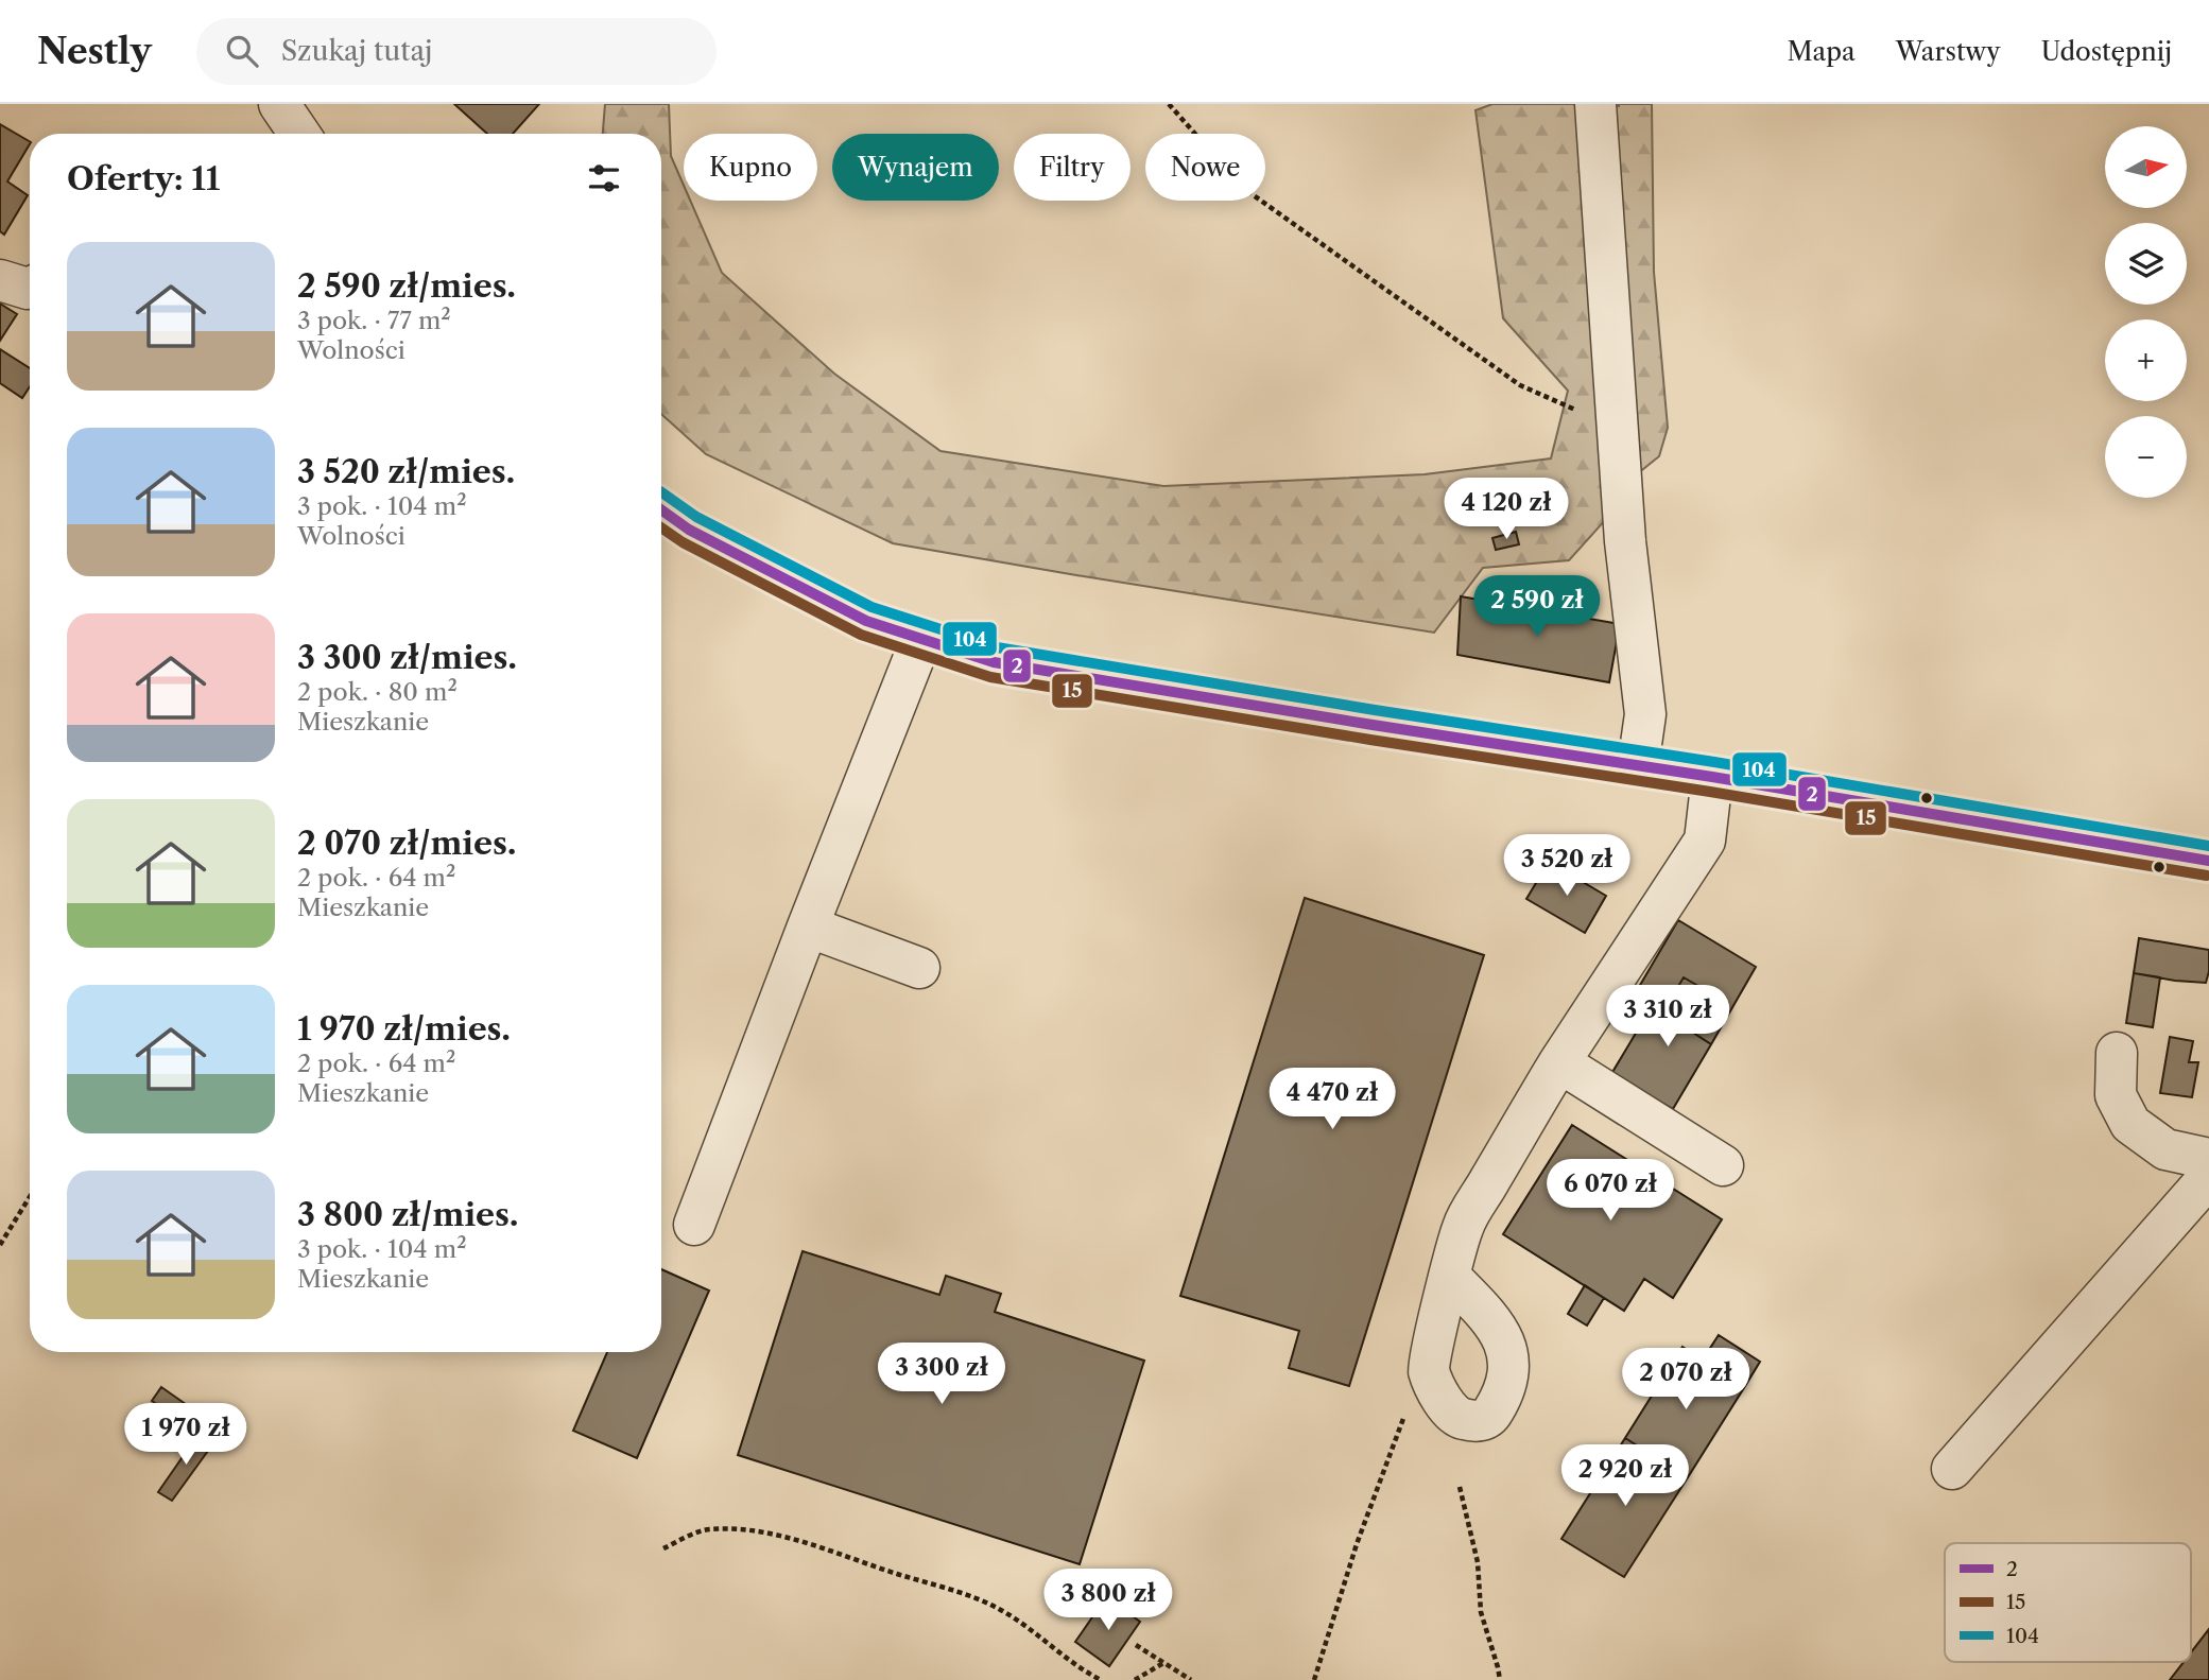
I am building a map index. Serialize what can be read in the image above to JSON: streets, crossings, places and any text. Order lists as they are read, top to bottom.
{
  "lines": ["transit line 104", "transit line 2", "transit line 15"],
  "legend": ["2", "15", "104"],
  "north": "right",
  "page": {
    "header": "Nestly",
    "search": "Szukaj tutaj",
    "nav": ["Mapa", "Warstwy", "Udostępnij"],
    "map_buttons": ["+", "−"],
    "chip": [
      "Kupno",
      "Wynajem",
      "Filtry",
      "Nowe"
    ],
    "heading": "Oferty: 11",
    "list": [
      {
        "name": "2 590 zł/mies.",
        "note": "3 pok. · 77 m² · Wolności"
      },
      {
        "name": "3 520 zł/mies.",
        "note": "3 pok. · 104 m² · Wolności"
      },
      {
        "name": "3 300 zł/mies.",
        "note": "2 pok. · 80 m² · Mieszkanie"
      },
      {
        "name": "2 070 zł/mies.",
        "note": "2 pok. · 64 m² · Mieszkanie"
      },
      {
        "name": "1 970 zł/mies.",
        "note": "2 pok. · 64 m² · Mieszkanie"
      },
      {
        "name": "3 800 zł/mies.",
        "note": "3 pok. · 104 m² · Mieszkanie"
      }
    ],
    "price": [
      "4 120 zł",
      "2 590 zł",
      "3 520 zł",
      "3 310 zł",
      "4 470 zł",
      "6 070 zł",
      "3 300 zł",
      "2 070 zł",
      "1 970 zł",
      "2 920 zł",
      "3 800 zł"
    ]
  }
}
